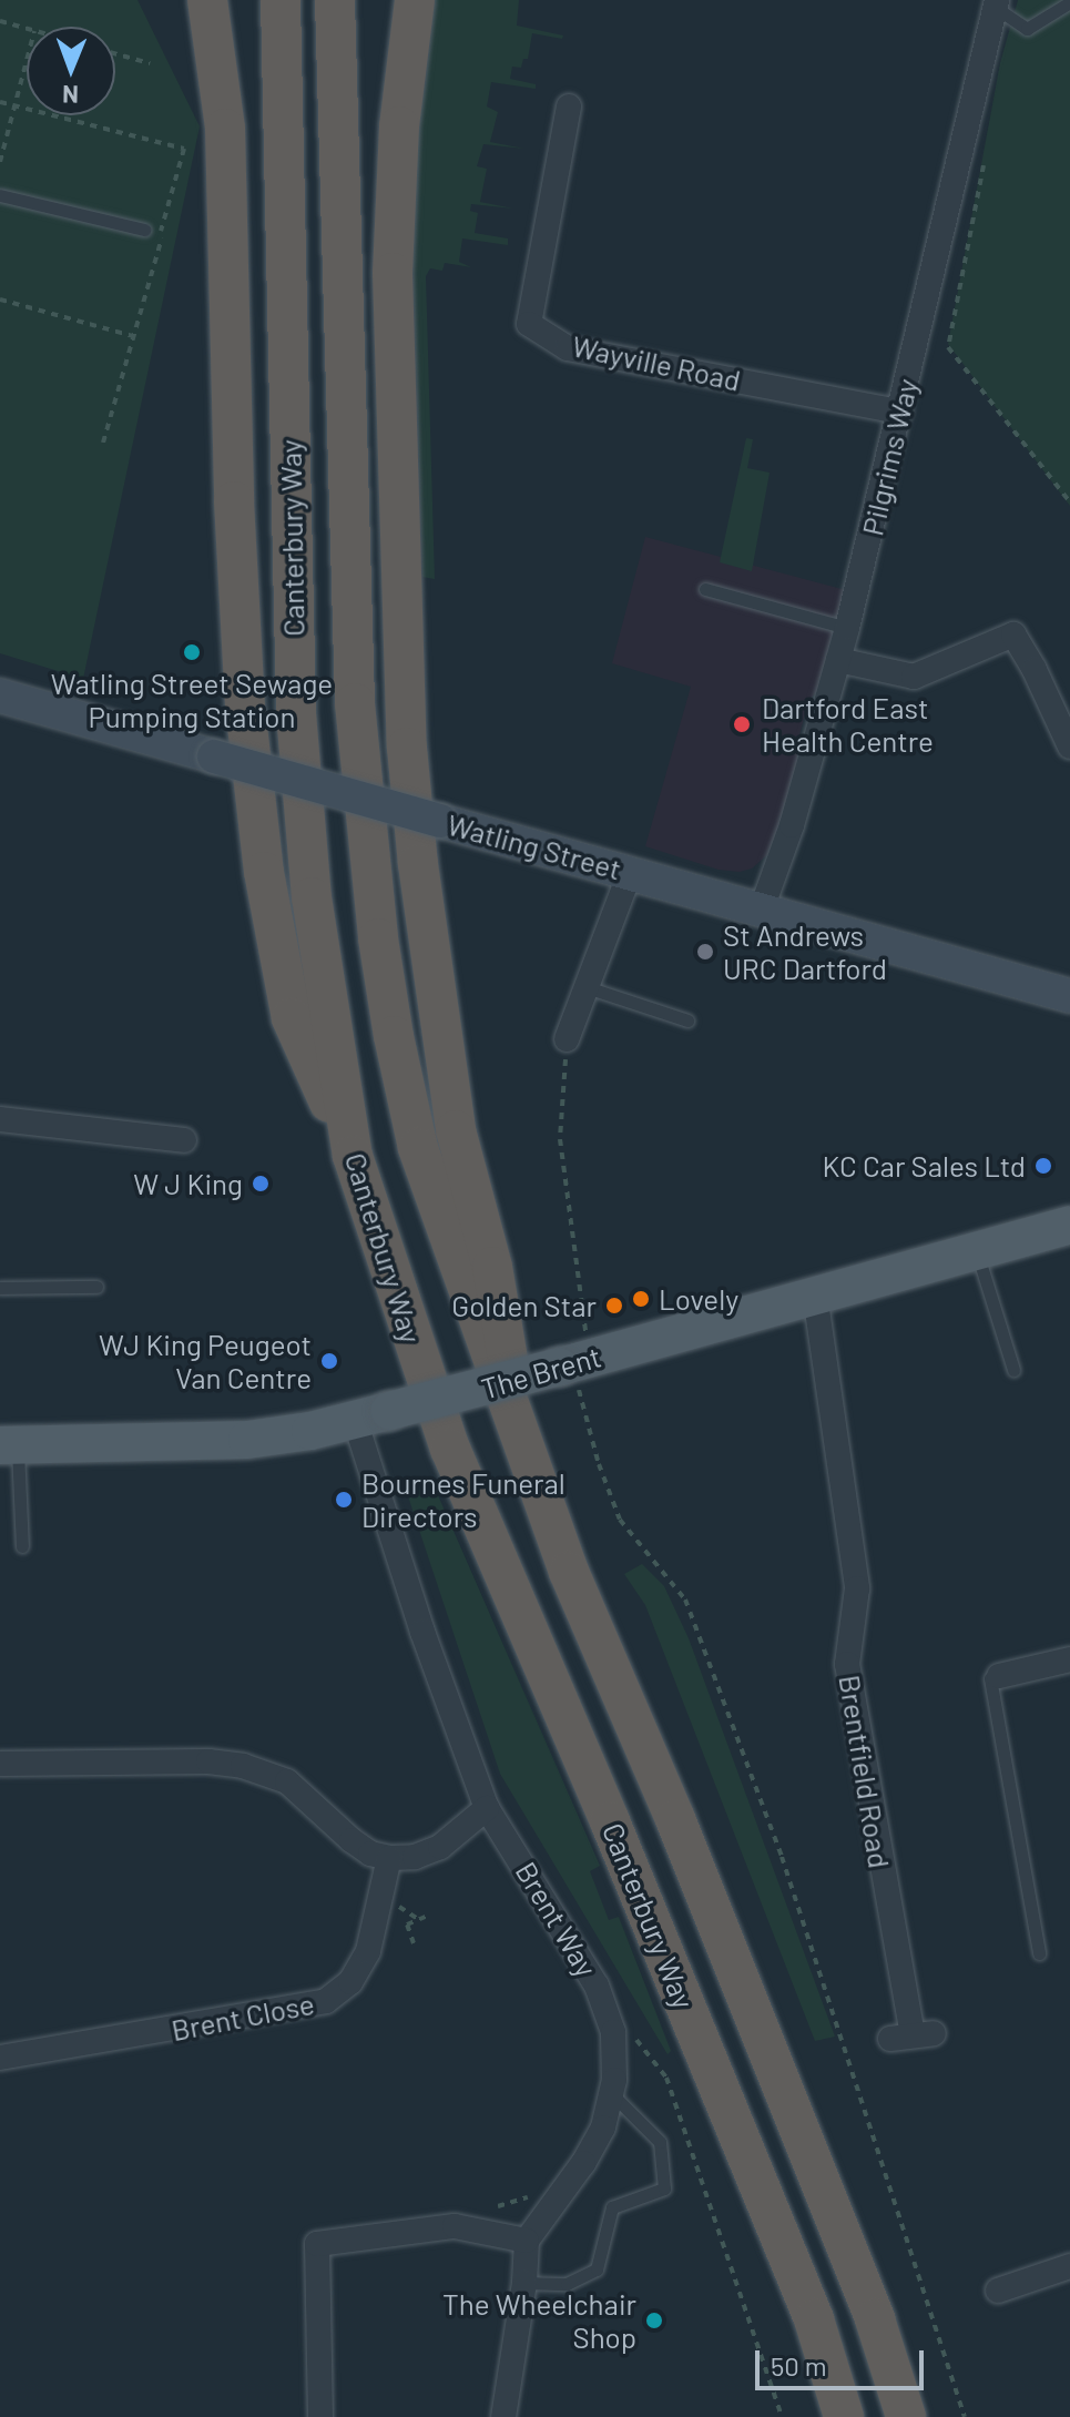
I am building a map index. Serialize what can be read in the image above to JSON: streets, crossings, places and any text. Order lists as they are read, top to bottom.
{
  "streets": {
    "highway": ["Canterbury Way"],
    "main road": ["Watling Street", "The Brent"],
    "street": [
      "Wayville Road",
      "Pilgrims Way",
      "Brentfield Road",
      "Brent Way",
      "Brent Close"
    ]
  },
  "crossings": [
    ["Wayville Road", "Pilgrims Way"],
    ["Pilgrims Way", "Watling Street"],
    ["The Brent", "Brentfield Road"],
    ["The Brent", "Brent Way"]
  ],
  "places": [
    "Watling Street Sewage Pumping Station",
    "Dartford East Health Centre",
    "St Andrews URC Dartford",
    "KC Car Sales Ltd",
    "W J King",
    "Lovely",
    "Golden Star",
    "WJ King Peugeot Van Centre",
    "Bournes Funeral Directors",
    "The Wheelchair Shop"
  ],
  "scale_bar": "50 m",
  "north": "bottom"
}
